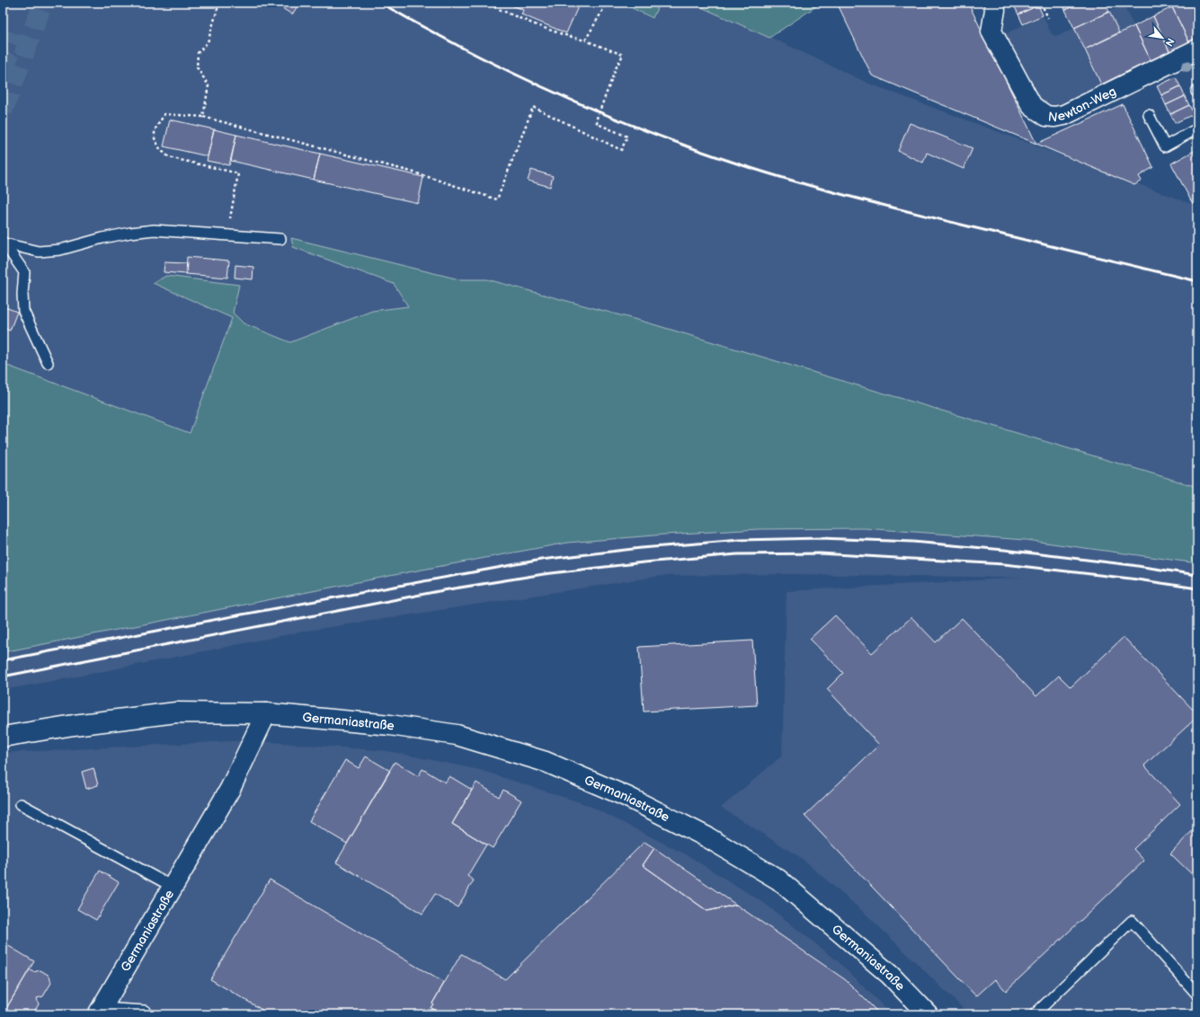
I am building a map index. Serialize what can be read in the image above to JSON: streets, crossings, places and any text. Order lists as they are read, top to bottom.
{
  "streets": {
    "street": ["Newton-Weg", "Germaniastraße"]
  },
  "north": "bottom right"
}
